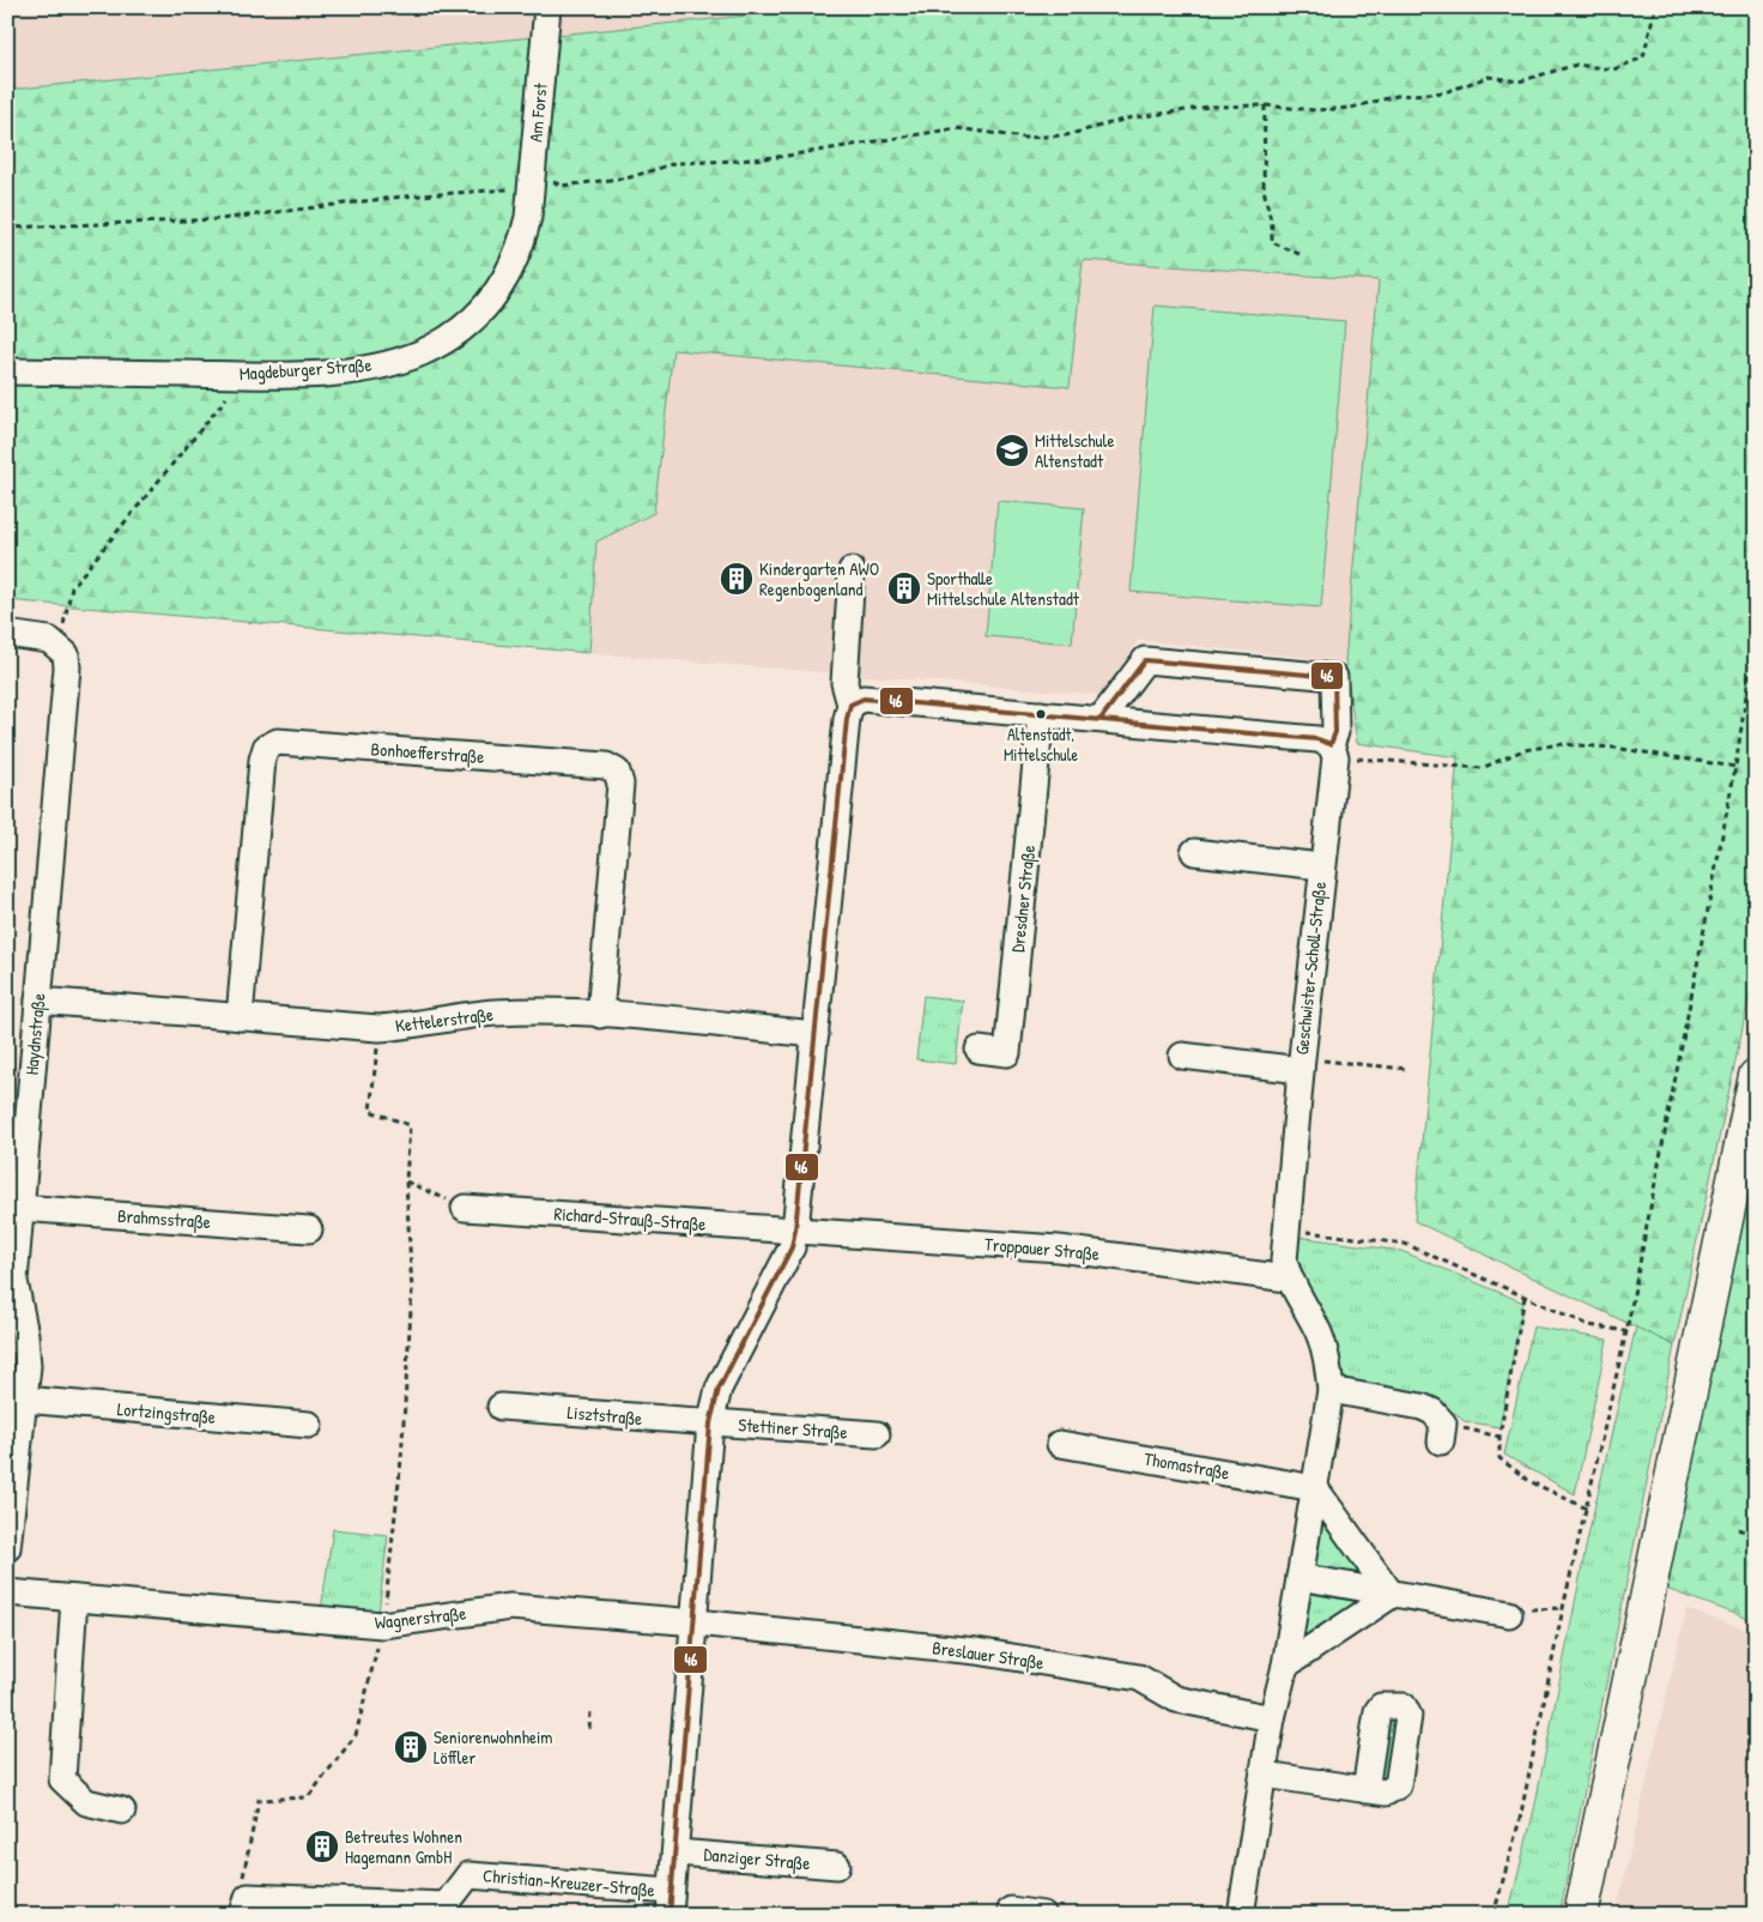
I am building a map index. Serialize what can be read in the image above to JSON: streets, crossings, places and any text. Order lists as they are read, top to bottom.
{
  "streets": {
    "street": [
      "Am Forst",
      "Magdeburger Straße",
      "Bonhoefferstraße",
      "Dresdner Straße",
      "Geschwister-Scholl-Straße",
      "Kettelerstraße",
      "Haydnstraße",
      "Brahmsstraße",
      "Richard-Strauß-Straße",
      "Troppauer Straße",
      "Lortzingstraße",
      "Lisztstraße",
      "Stettiner Straße",
      "Thomastraße",
      "Wagnerstraße",
      "Breslauer Straße",
      "Danziger Straße",
      "Christian-Kreuzer-Straße"
    ]
  },
  "crossings": [
    ["Am Forst", "Magdeburger Straße"],
    ["Bonhoefferstraße", "Kettelerstraße"],
    ["Geschwister-Scholl-Straße", "Troppauer Straße"],
    ["Geschwister-Scholl-Straße", "Thomastraße"],
    ["Geschwister-Scholl-Straße", "Breslauer Straße"],
    ["Kettelerstraße", "Haydnstraße"],
    ["Haydnstraße", "Brahmsstraße"],
    ["Haydnstraße", "Lortzingstraße"],
    ["Richard-Strauß-Straße", "Troppauer Straße"],
    ["Lisztstraße", "Stettiner Straße"],
    ["Wagnerstraße", "Breslauer Straße"]
  ],
  "places": {
    "school or university": ["Mittelschule Altenstadt"],
    "building": [
      "Kindergarten AWO Regenbogenland",
      "Sporthalle Mittelschule Altenstadt",
      "Seniorenwohnheim Löffler",
      "Betreutes Wohnen Hagemann GmbH"
    ],
    "other": ["Altenstadt, Mittelschule"]
  },
  "lines": ["transit line 46"]
}
